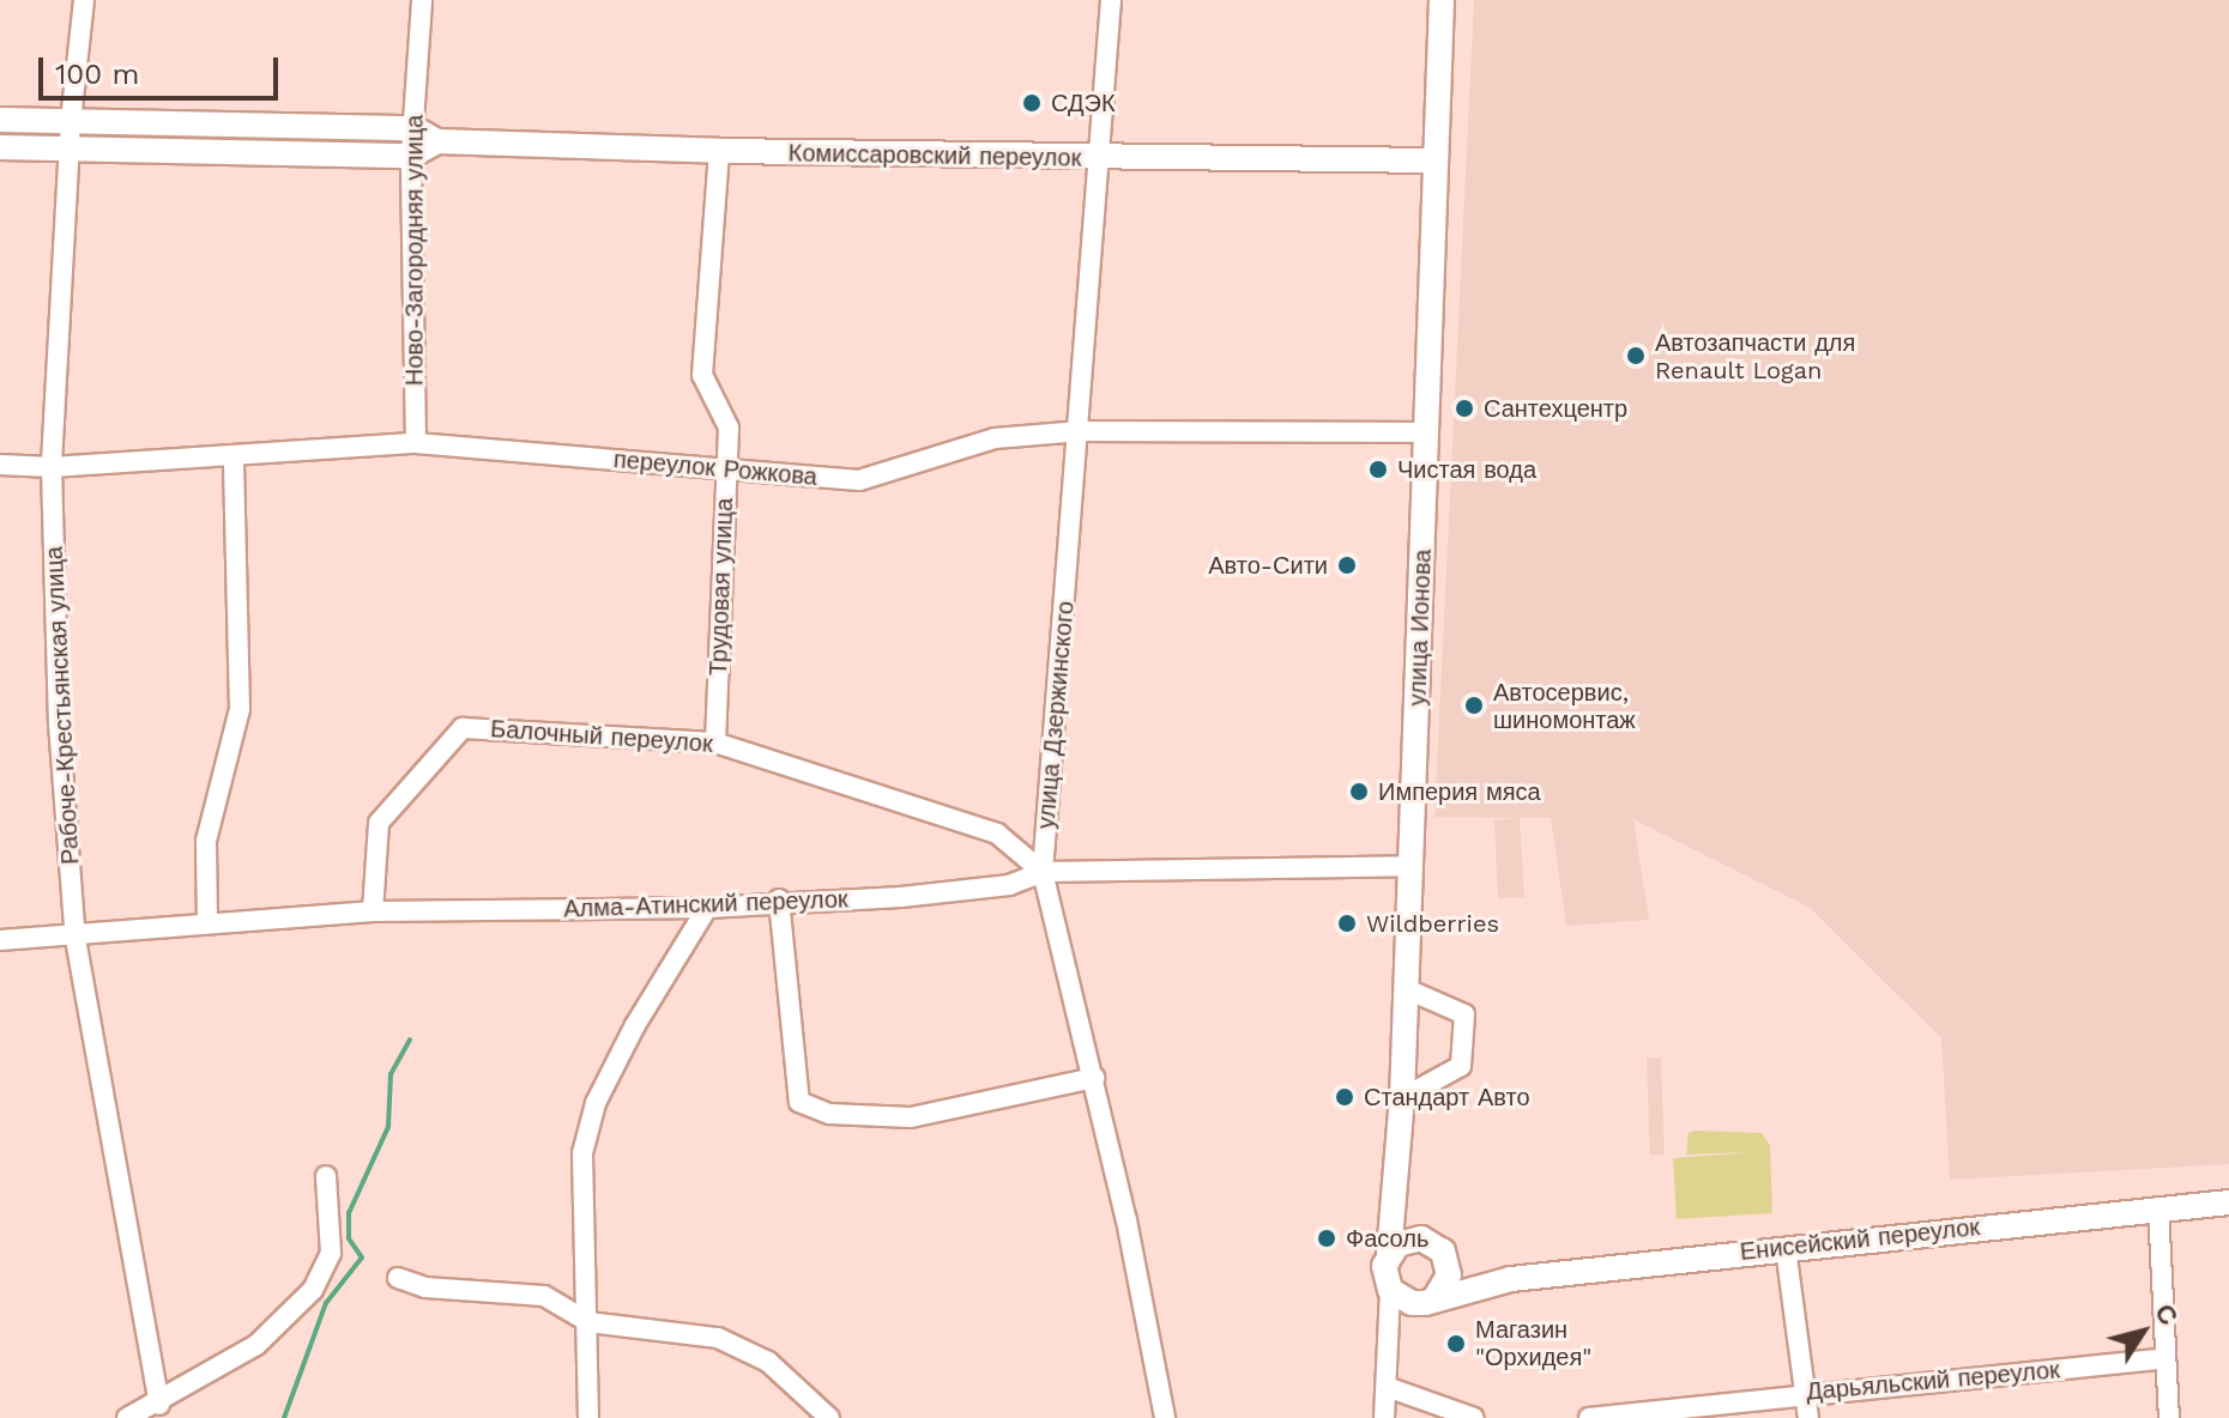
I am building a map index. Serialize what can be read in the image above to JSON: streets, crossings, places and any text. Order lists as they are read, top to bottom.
{
  "streets": {
    "main road": ["Комиссаровский переулок", "улица Ионова", "Енисейский переулок"],
    "street": [
      "Ново-Загородняя улица",
      "переулок Рожкова",
      "Трудовая улица",
      "Рабоче-Крестьянская улица",
      "улица Дзержинского",
      "Балочный переулок",
      "Алма-Атинский переулок",
      "Дарьяльский переулок"
    ]
  },
  "crossings": [
    ["Комиссаровский переулок", "Ново-Загородняя улица"],
    ["Комиссаровский переулок", "Трудовая улица"],
    ["Комиссаровский переулок", "улица Ионова"],
    ["Комиссаровский переулок", "Рабоче-Крестьянская улица"],
    ["Комиссаровский переулок", "улица Дзержинского"],
    ["Ново-Загородняя улица", "переулок Рожкова"],
    ["переулок Рожкова", "Трудовая улица"],
    ["переулок Рожкова", "улица Ионова"],
    ["переулок Рожкова", "Рабоче-Крестьянская улица"],
    ["переулок Рожкова", "улица Дзержинского"],
    ["Трудовая улица", "Балочный переулок"],
    ["улица Ионова", "Алма-Атинский переулок"],
    ["улица Ионова", "Енисейский переулок"],
    ["Рабоче-Крестьянская улица", "Алма-Атинский переулок"],
    ["улица Дзержинского", "Балочный переулок"],
    ["улица Дзержинского", "Алма-Атинский переулок"],
    ["Балочный переулок", "Алма-Атинский переулок"]
  ],
  "places": [
    "СДЭК",
    "Автозапчасти для Renault Logan",
    "Сантехцентр",
    "Чистая вода",
    "Авто-Сити",
    "Автосервис, шиномонтаж",
    "Империя мяса",
    "Wildberries",
    "Стандарт Авто",
    "Фасоль",
    "Магазин \"Орхидея\""
  ],
  "scale_bar": "100 m",
  "north": "top right"
}
